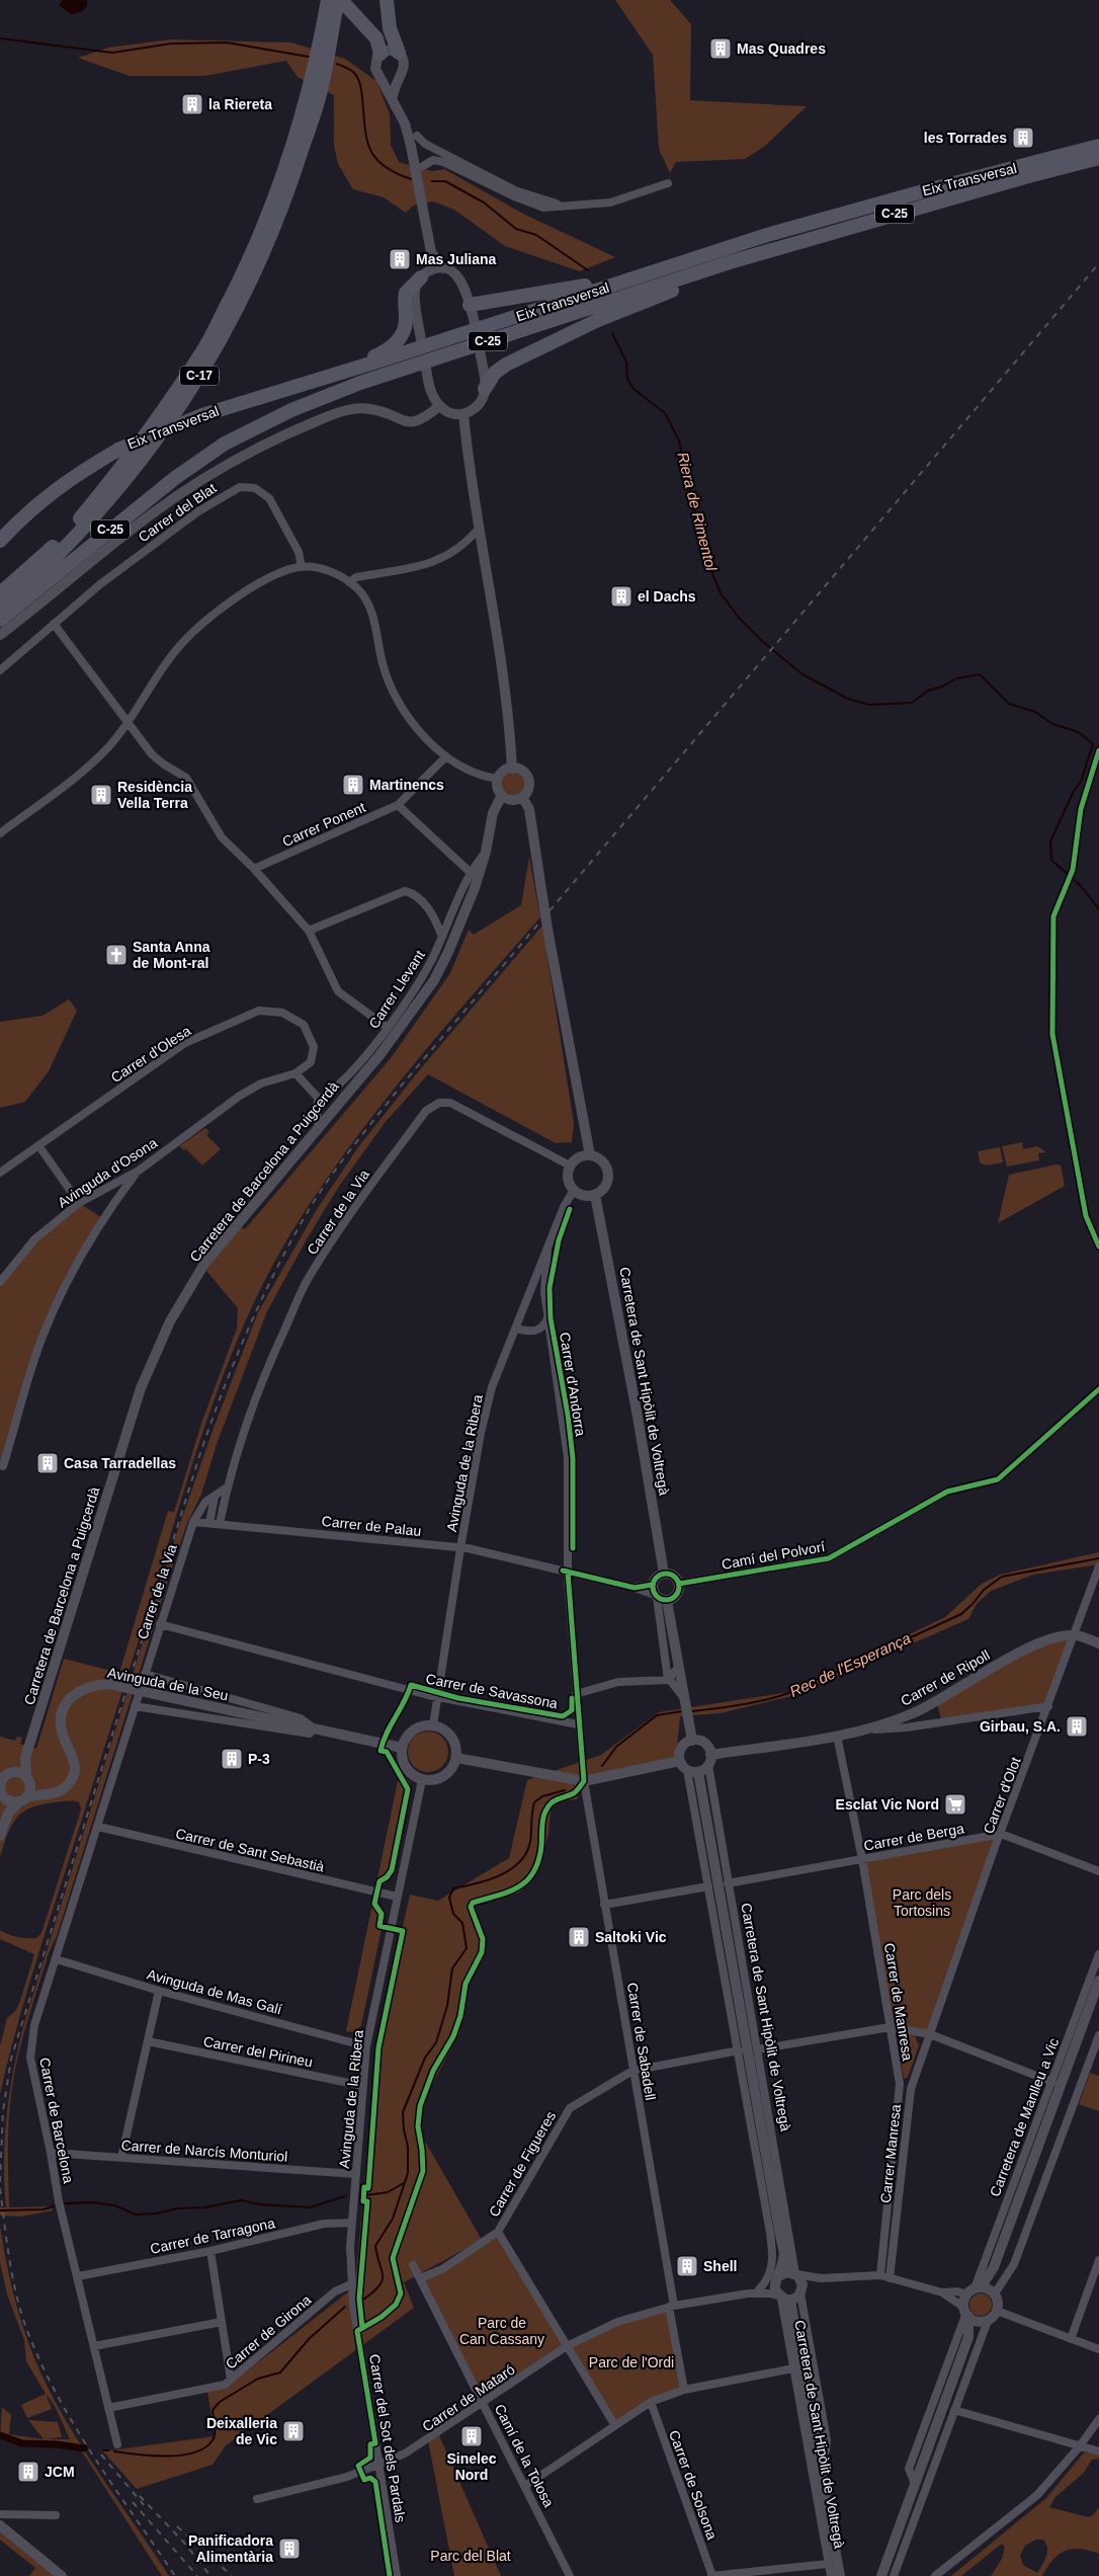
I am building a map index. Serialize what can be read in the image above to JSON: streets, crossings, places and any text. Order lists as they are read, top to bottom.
{
  "streets": {
    "highway": ["Eix Transversal", "C-25", "C-17"],
    "street": [
      "Carrer del Blat",
      "Carrer Ponent",
      "Carrer Llevant",
      "Carrer d'Olesa",
      "Carretera de Barcelona a Puigcerdà",
      "Avinguda d'Osona",
      "Carrer de la Via",
      "Carretera de Sant Hipòlit de Voltregà",
      "Carrer d'Andorra",
      "Avinguda de la Ribera",
      "Carrer de Palau",
      "Camí del Polvorí",
      "Carrer de Ripoll",
      "Avinguda de la Seu",
      "Carrer de Savassona",
      "Carrer d'Olot",
      "Carrer de Berga",
      "Carrer de Sant Sebastià",
      "Avinguda de Mas Galí",
      "Carrer de Manresa",
      "Carrer de Sabadell",
      "Carrer del Pirineu",
      "Carretera de Manlleu a Vic",
      "Carrer de Barcelona",
      "Carrer de Narcís Monturiol",
      "Carrer Manresa",
      "Carrer de Figueres",
      "Carrer de Tarragona",
      "Carrer de Girona",
      "Carrer de Mataró",
      "Carrer del Sot dels Pardals",
      "Camí de la Tolosa",
      "Carrer de Solsona"
    ]
  },
  "crossings": [
    ["Carrer Llevant", "Carretera de Barcelona a Puigcerdà"],
    ["Carrer d'Olesa", "Avinguda d'Osona"],
    ["Carretera de Barcelona a Puigcerdà", "Avinguda de la Seu"],
    ["Carrer de la Via", "Carretera de Sant Hipòlit de Voltregà"],
    ["Carrer de la Via", "Avinguda de la Ribera"],
    ["Carrer de la Via", "Carrer de Palau"],
    ["Carrer de la Via", "Avinguda de la Seu"],
    ["Carrer de la Via", "Carrer de Savassona"],
    ["Carrer de la Via", "Carrer de Barcelona"],
    ["Carretera de Sant Hipòlit de Voltregà", "Avinguda de la Ribera"],
    ["Carretera de Sant Hipòlit de Voltregà", "Carrer de Ripoll"],
    ["Carretera de Sant Hipòlit de Voltregà", "Carrer de Berga"],
    ["Carretera de Sant Hipòlit de Voltregà", "Carrer de Figueres"],
    ["Carretera de Sant Hipòlit de Voltregà", "Carrer de Mataró"],
    ["Carrer d'Andorra", "Avinguda de la Ribera"],
    ["Carrer d'Andorra", "Carrer de Palau"],
    ["Carrer d'Andorra", "Carrer de Savassona"],
    ["Carrer d'Andorra", "Carrer de Sabadell"],
    ["Avinguda de la Ribera", "Carrer de Palau"],
    ["Avinguda de la Ribera", "Avinguda de la Seu"],
    ["Avinguda de la Ribera", "Carrer de Savassona"],
    ["Avinguda de la Ribera", "Carrer de Sant Sebastià"],
    ["Avinguda de la Ribera", "Avinguda de Mas Galí"],
    ["Avinguda de la Ribera", "Carrer del Pirineu"],
    ["Avinguda de la Ribera", "Carrer de Narcís Monturiol"],
    ["Avinguda de la Ribera", "Carrer de Tarragona"],
    ["Avinguda de la Ribera", "Carrer de Girona"],
    ["Avinguda de la Ribera", "Carrer del Sot dels Pardals"],
    ["Carrer de Ripoll", "Carrer d'Olot"],
    ["Carrer de Ripoll", "Carrer de Manresa"],
    ["Avinguda de la Seu", "Carrer de Barcelona"],
    ["Carrer d'Olot", "Carrer de Berga"],
    ["Carrer d'Olot", "Carrer Manresa"],
    ["Carrer de Berga", "Carrer de Manresa"],
    ["Carrer de Sant Sebastià", "Carrer de Barcelona"],
    ["Avinguda de Mas Galí", "Carrer de Barcelona"],
    ["Carrer de Sabadell", "Carrer de Figueres"],
    ["Carrer de Sabadell", "Carrer de Mataró"],
    ["Carrer de Barcelona", "Carrer de Narcís Monturiol"],
    ["Carrer de Barcelona", "Carrer de Tarragona"],
    ["Carrer de Barcelona", "Carrer de Girona"],
    ["Carrer de Figueres", "Camí de la Tolosa"],
    ["Carrer de Mataró", "Carrer del Sot dels Pardals"],
    ["Carrer de Mataró", "Camí de la Tolosa"]
  ],
  "water": ["Riera de Rimentol", "Rec de l'Esperança"],
  "parks": [
    "Parc dels Tortosins",
    "Parc de Can Cassany",
    "Parc de l'Ordi",
    "Parc del Blat"
  ],
  "places": {
    "building": [
      "Mas Quadres",
      "la Riereta",
      "les Torrades",
      "Mas Juliana",
      "el Dachs",
      "Martinencs",
      "Residència Vella Terra",
      "Casa Tarradellas",
      "Girbau, S.A.",
      "P-3",
      "Saltoki Vic",
      "Shell",
      "Deixalleria de Vic",
      "Sinelec Nord",
      "JCM",
      "Panificadora Alimentària"
    ],
    "church": ["Santa Anna de Mont-ral"],
    "supermarket": ["Esclat Vic Nord"]
  }
}
